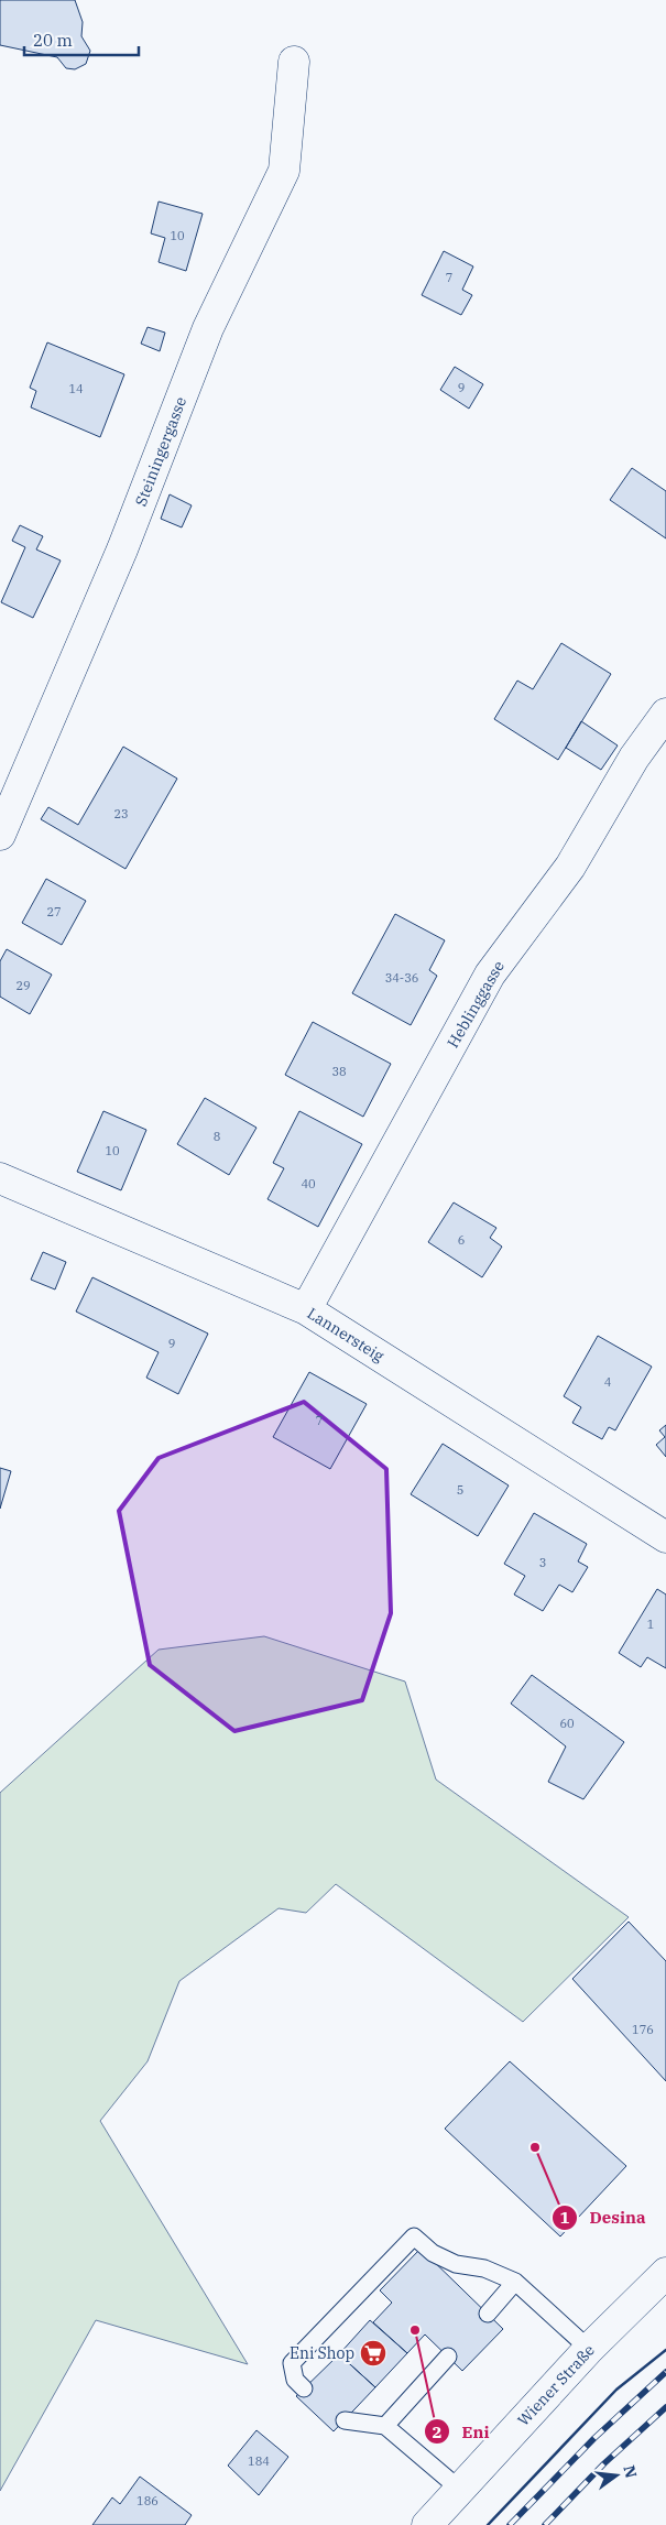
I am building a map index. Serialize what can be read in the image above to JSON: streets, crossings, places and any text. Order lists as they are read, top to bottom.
{
  "streets": {
    "street": [
      "Steiningergasse",
      "Heblinggasse",
      "Lannersteig",
      "Wiener Straße"
    ]
  },
  "crossings": [
    ["Heblinggasse", "Lannersteig"]
  ],
  "places": {
    "other": ["Desina", "Eni"],
    "supermarket": ["Eni Shop"]
  },
  "house_numbers": [
    "10",
    "7",
    "9",
    "14",
    "23",
    "27",
    "34-36",
    "29",
    "38",
    "8",
    "10",
    "40",
    "6",
    "9",
    "4",
    "7",
    "5",
    "3",
    "1",
    "60",
    "176",
    "184",
    "186"
  ],
  "scale_bar": "20 m",
  "north": "right"
}
